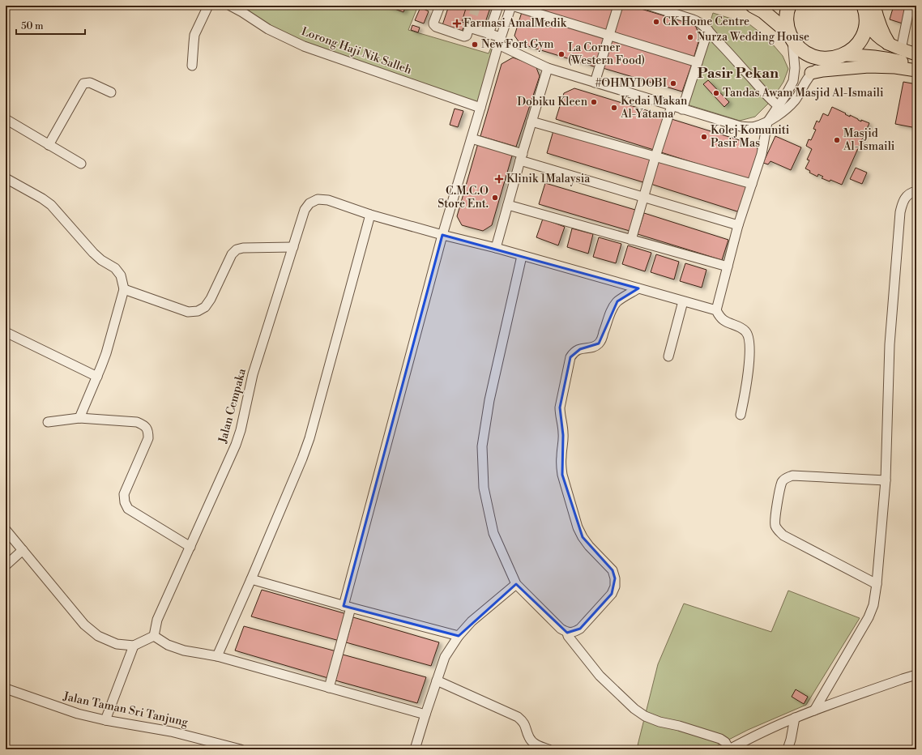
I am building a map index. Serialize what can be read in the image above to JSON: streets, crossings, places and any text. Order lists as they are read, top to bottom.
{
  "streets": {
    "street": ["Lorong Haji Nik Salleh", "Jalan Cempaka", "Jalan Taman Sri Tanjung"]
  },
  "districts": ["Pasir Pekan"],
  "places": {
    "other": [
      "CK Home Centre",
      "Nurza Wedding House",
      "New Fort Gym",
      "La Corner (Western Food)",
      "#OHMYDOBI",
      "Tandas Awam Masjid Al-Ismaili",
      "Dobiku Kleen",
      "Kedai Makan Al-Yatama",
      "Kolej Komuniti Pasir Mas",
      "Masjid Al-Ismaili",
      "C.M.C.O Store Ent."
    ],
    "health": ["Farmasi AmalMedik", "Klinik 1Malaysia"]
  },
  "scale_bar": "50 m"
}
